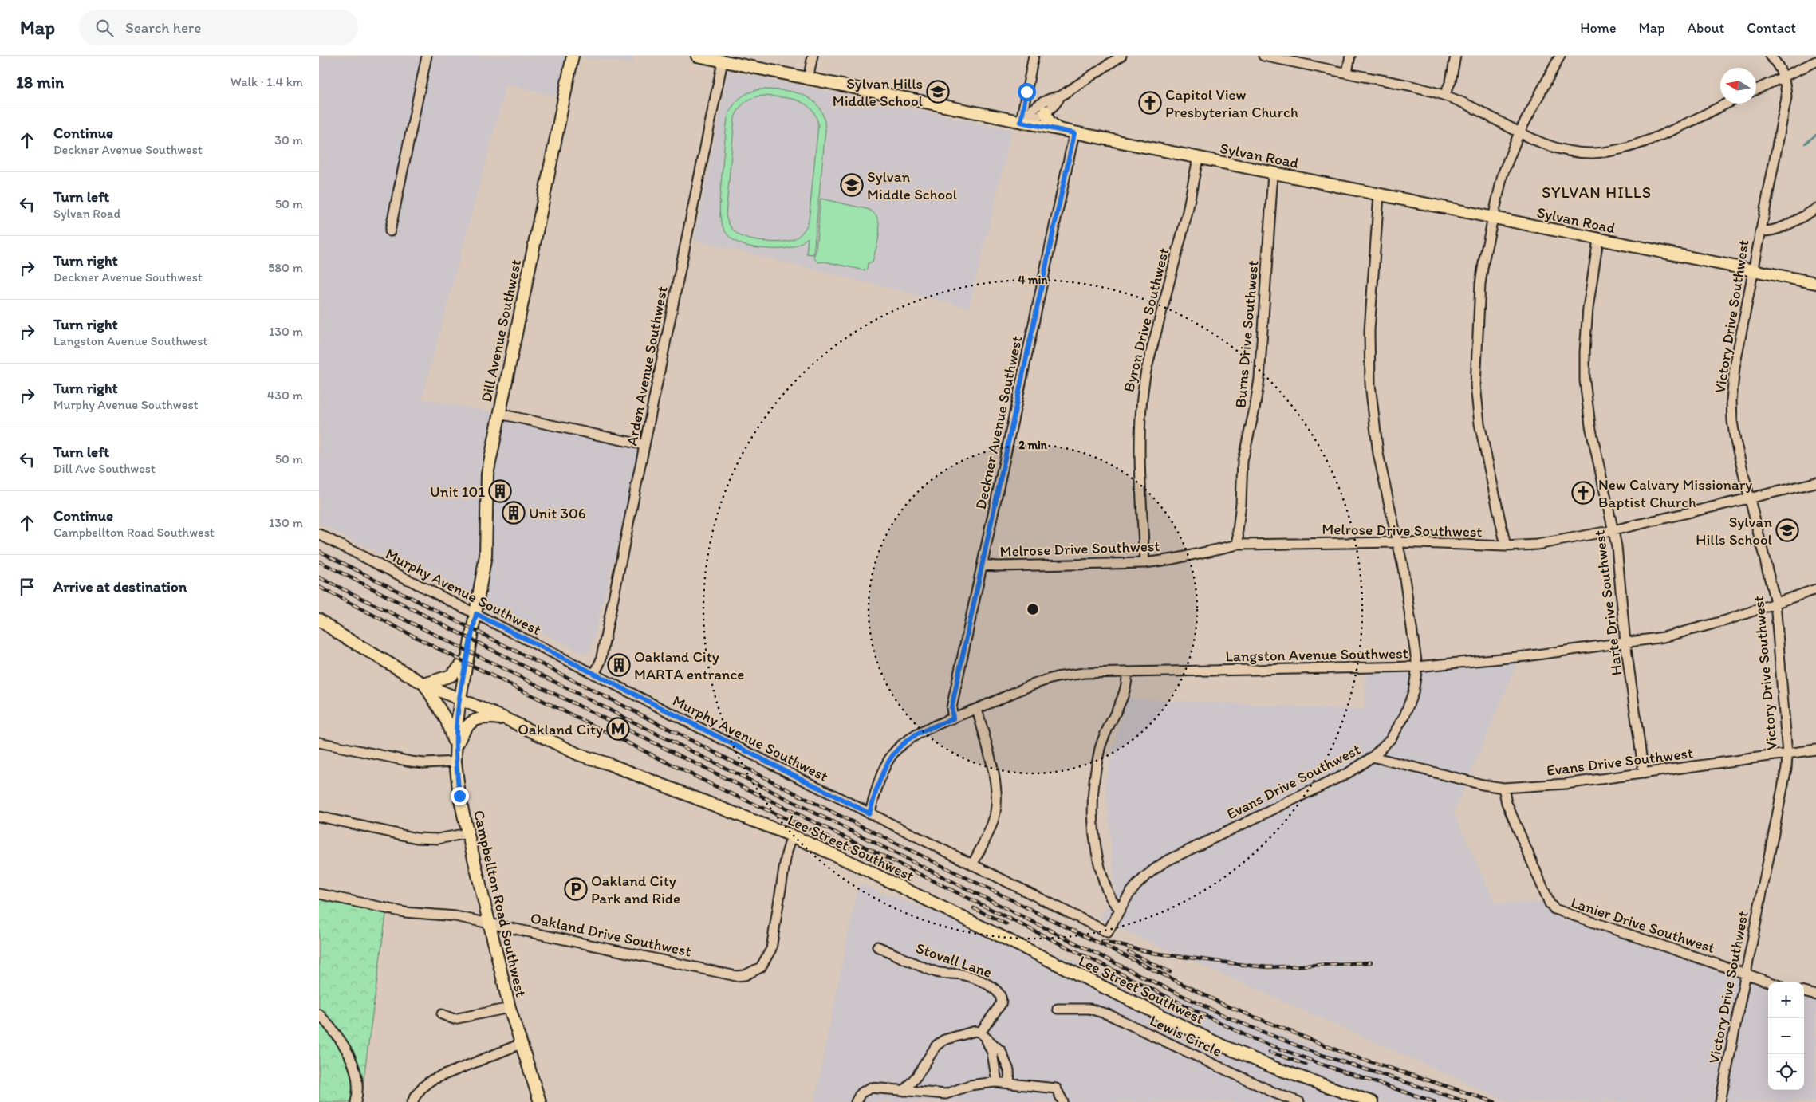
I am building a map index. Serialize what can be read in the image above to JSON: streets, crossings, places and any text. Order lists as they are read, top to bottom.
{
  "streets": {
    "main road": [
      "Sylvan Road",
      "Dill Avenue Southwest",
      "Lee Street Southwest",
      "Campbellton Road Southwest"
    ],
    "street": [
      "Victory Drive Southwest",
      "Byron Drive Southwest",
      "Burns Drive Southwest",
      "Arden Avenue Southwest",
      "Deckner Avenue Southwest",
      "Melrose Drive Southwest",
      "Murphy Avenue Southwest",
      "Harte Drive Southwest",
      "Langston Avenue Southwest",
      "Evans Drive Southwest",
      "Lanier Drive Southwest",
      "Oakland Drive Southwest",
      "Stovall Lane",
      "Lewis Circle"
    ]
  },
  "crossings": [
    ["Sylvan Road", "Victory Drive Southwest"],
    ["Sylvan Road", "Byron Drive Southwest"],
    ["Sylvan Road", "Burns Drive Southwest"],
    ["Sylvan Road", "Arden Avenue Southwest"],
    ["Sylvan Road", "Deckner Avenue Southwest"],
    ["Sylvan Road", "Harte Drive Southwest"],
    ["Victory Drive Southwest", "Melrose Drive Southwest"],
    ["Victory Drive Southwest", "Langston Avenue Southwest"],
    ["Victory Drive Southwest", "Evans Drive Southwest"],
    ["Victory Drive Southwest", "Lanier Drive Southwest"],
    ["Byron Drive Southwest", "Melrose Drive Southwest"],
    ["Dill Avenue Southwest", "Murphy Avenue Southwest"],
    ["Dill Avenue Southwest", "Campbellton Road Southwest"],
    ["Burns Drive Southwest", "Melrose Drive Southwest"],
    ["Arden Avenue Southwest", "Murphy Avenue Southwest"],
    ["Deckner Avenue Southwest", "Melrose Drive Southwest"],
    ["Deckner Avenue Southwest", "Langston Avenue Southwest"],
    ["Melrose Drive Southwest", "Harte Drive Southwest"],
    ["Murphy Avenue Southwest", "Langston Avenue Southwest"],
    ["Murphy Avenue Southwest", "Evans Drive Southwest"],
    ["Harte Drive Southwest", "Langston Avenue Southwest"],
    ["Harte Drive Southwest", "Evans Drive Southwest"],
    ["Evans Drive Southwest", "Lanier Drive Southwest"],
    ["Lee Street Southwest", "Campbellton Road Southwest"],
    ["Lee Street Southwest", "Oakland Drive Southwest"],
    ["Campbellton Road Southwest", "Oakland Drive Southwest"]
  ],
  "districts": ["SYLVAN HILLS"],
  "places": {
    "school or university": ["Sylvan Hills Middle School", "Sylvan Middle School", "Sylvan Hills School"],
    "church": ["Capitol View Presbyterian Church", "New Calvary Missionary Baptist Church"],
    "building": ["Unit 101", "Unit 306", "Oakland City MARTA entrance"],
    "metro station": ["Oakland City"],
    "parking": ["Oakland City Park and Ride"]
  },
  "north": "left",
  "page": {
    "header": "Map",
    "search": "Search here",
    "nav": [
      "Home",
      "Map",
      "About",
      "Contact"
    ],
    "heading": ["18 min", "Walk · 1.4 km"],
    "list": [
      ["Continue", "Deckner Avenue Southwest", "30 m"],
      ["Turn left", "Sylvan Road", "50 m"],
      ["Turn right", "Deckner Avenue Southwest", "580 m"],
      ["Turn right", "Langston Avenue Southwest", "130 m"],
      ["Turn right", "Murphy Avenue Southwest", "430 m"],
      ["Turn left", "Dill Ave Southwest", "50 m"],
      ["Continue", "Campbellton Road Southwest", "130 m"],
      "Arrive at destination"
    ],
    "map_buttons": ["+", "−"]
  },
  "rings": ["4 min", "2 min"]
}
